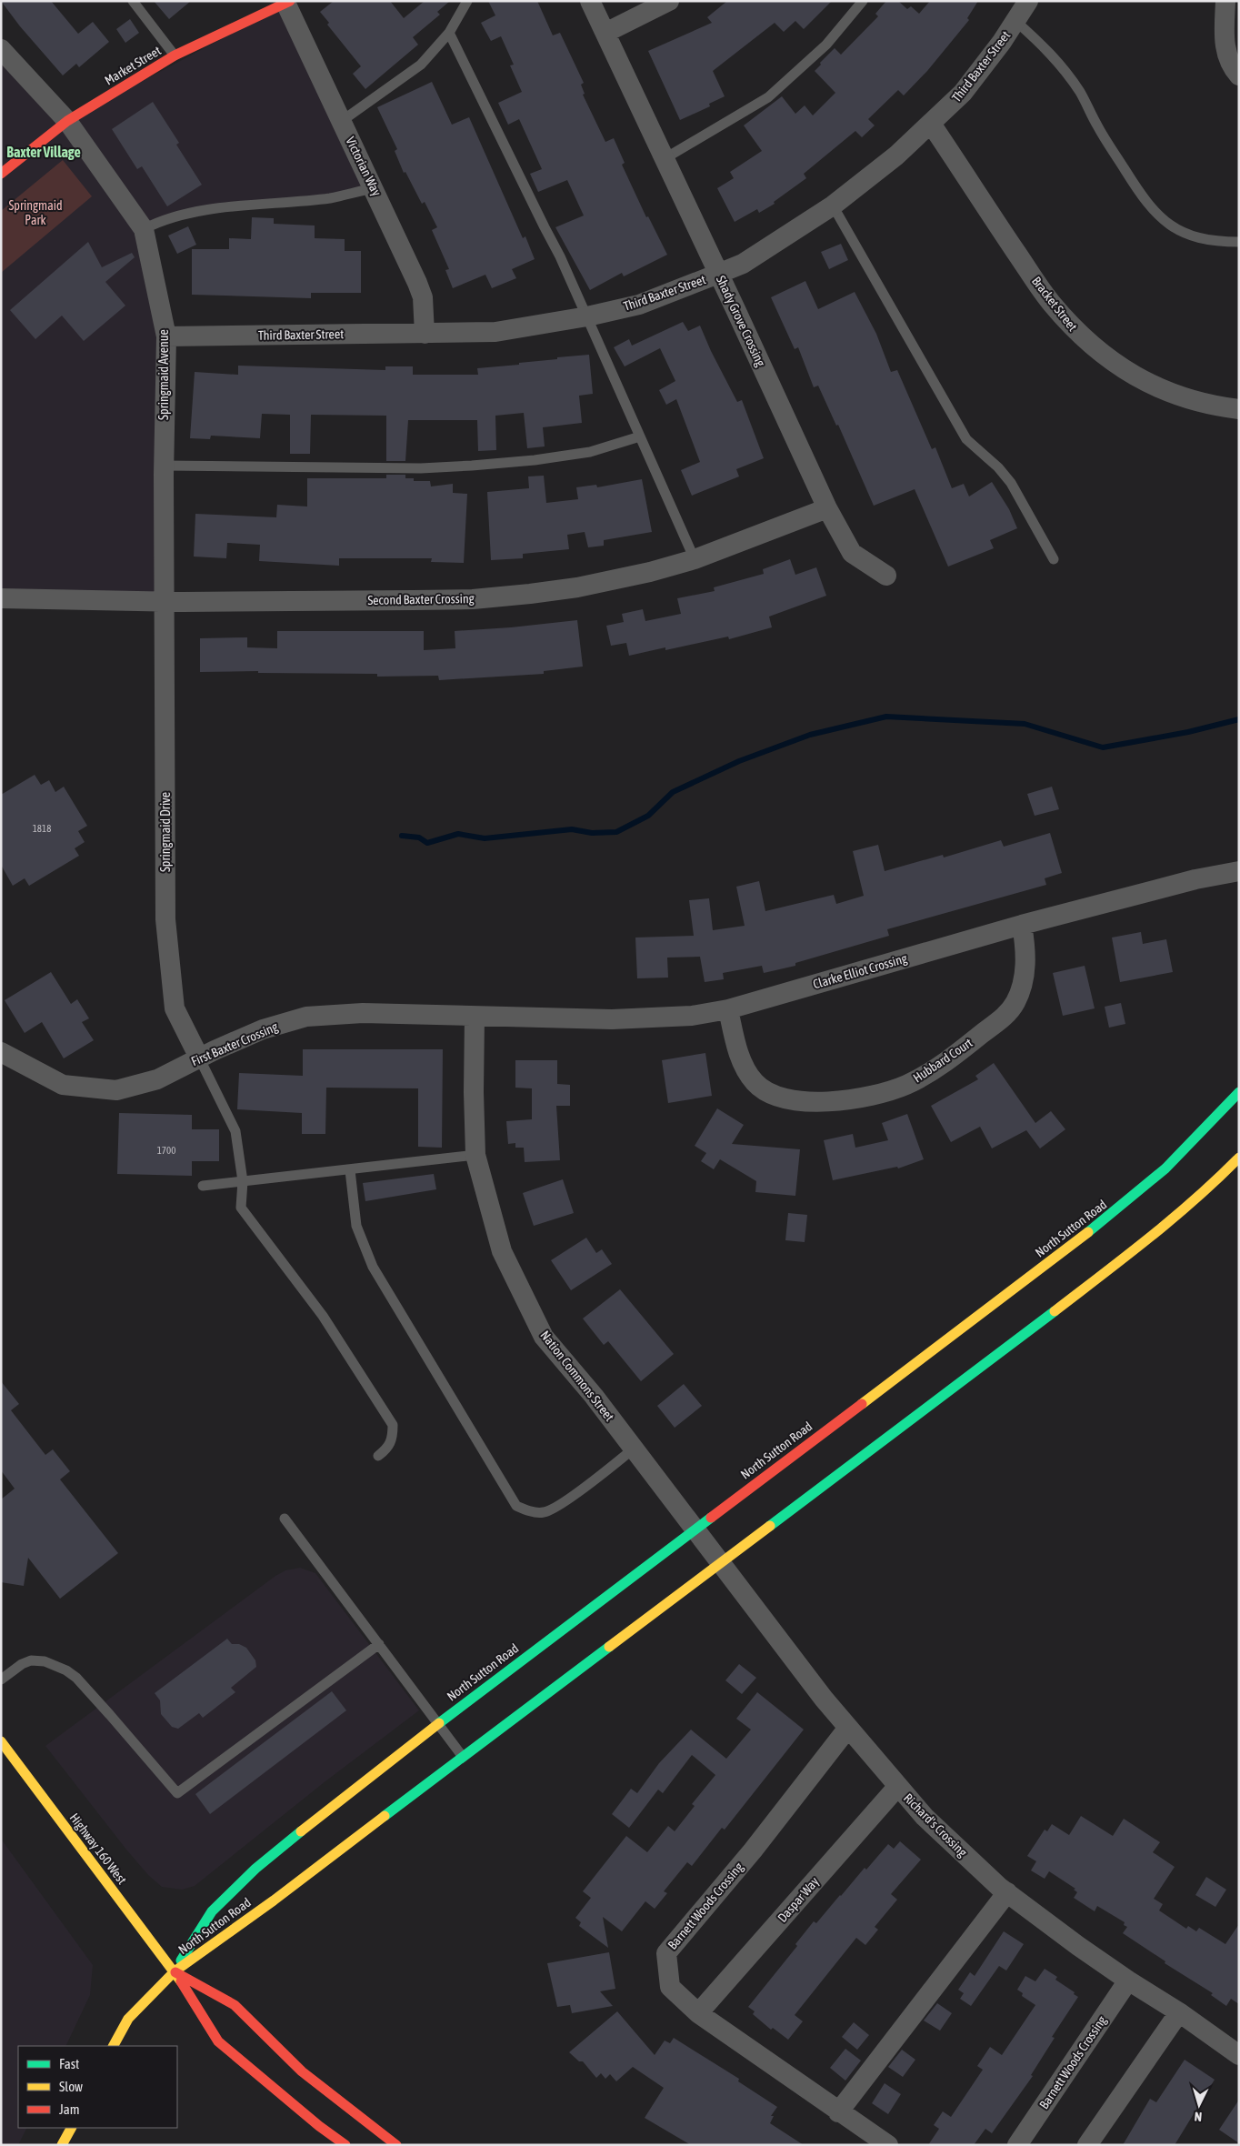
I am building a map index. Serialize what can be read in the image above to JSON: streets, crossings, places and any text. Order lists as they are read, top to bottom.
{
  "streets": {
    "main road": ["Market Street", "North Sutton Road", "Highway 160 West"],
    "street": [
      "Third Baxter Street",
      "Victorian Way",
      "Bracket Street",
      "Shady Grove Crossing",
      "Springmaid Avenue",
      "Second Baxter Crossing",
      "Springmaid Drive",
      "Clarke Elliot Crossing",
      "First Baxter Crossing",
      "Hubbard Court",
      "Nation Commons Street",
      "Richard's Crossing",
      "Daspar Way",
      "Barnett Woods Crossing"
    ]
  },
  "crossings": [
    ["Market Street", "Victorian Way"],
    ["Market Street", "Springmaid Avenue"],
    ["Third Baxter Street", "Victorian Way"],
    ["Third Baxter Street", "Bracket Street"],
    ["Third Baxter Street", "Shady Grove Crossing"],
    ["Third Baxter Street", "Springmaid Avenue"],
    ["Shady Grove Crossing", "Second Baxter Crossing"],
    ["Springmaid Avenue", "Second Baxter Crossing"],
    ["Springmaid Avenue", "Springmaid Drive"],
    ["Second Baxter Crossing", "Springmaid Drive"],
    ["Springmaid Drive", "First Baxter Crossing"],
    ["Clarke Elliot Crossing", "First Baxter Crossing"],
    ["Clarke Elliot Crossing", "Hubbard Court"],
    ["Clarke Elliot Crossing", "Nation Commons Street"],
    ["First Baxter Crossing", "Nation Commons Street"],
    ["North Sutton Road", "Nation Commons Street"],
    ["North Sutton Road", "Richard's Crossing"],
    ["North Sutton Road", "Highway 160 West"],
    ["Nation Commons Street", "Richard's Crossing"],
    ["Richard's Crossing", "Daspar Way"],
    ["Richard's Crossing", "Barnett Woods Crossing"],
    ["Daspar Way", "Barnett Woods Crossing"]
  ],
  "districts": ["Baxter Village"],
  "parks": ["Springmaid Park"],
  "house_numbers": ["1818", "1700"],
  "legend": ["Fast", "Slow", "Jam"],
  "north": "bottom"
}
